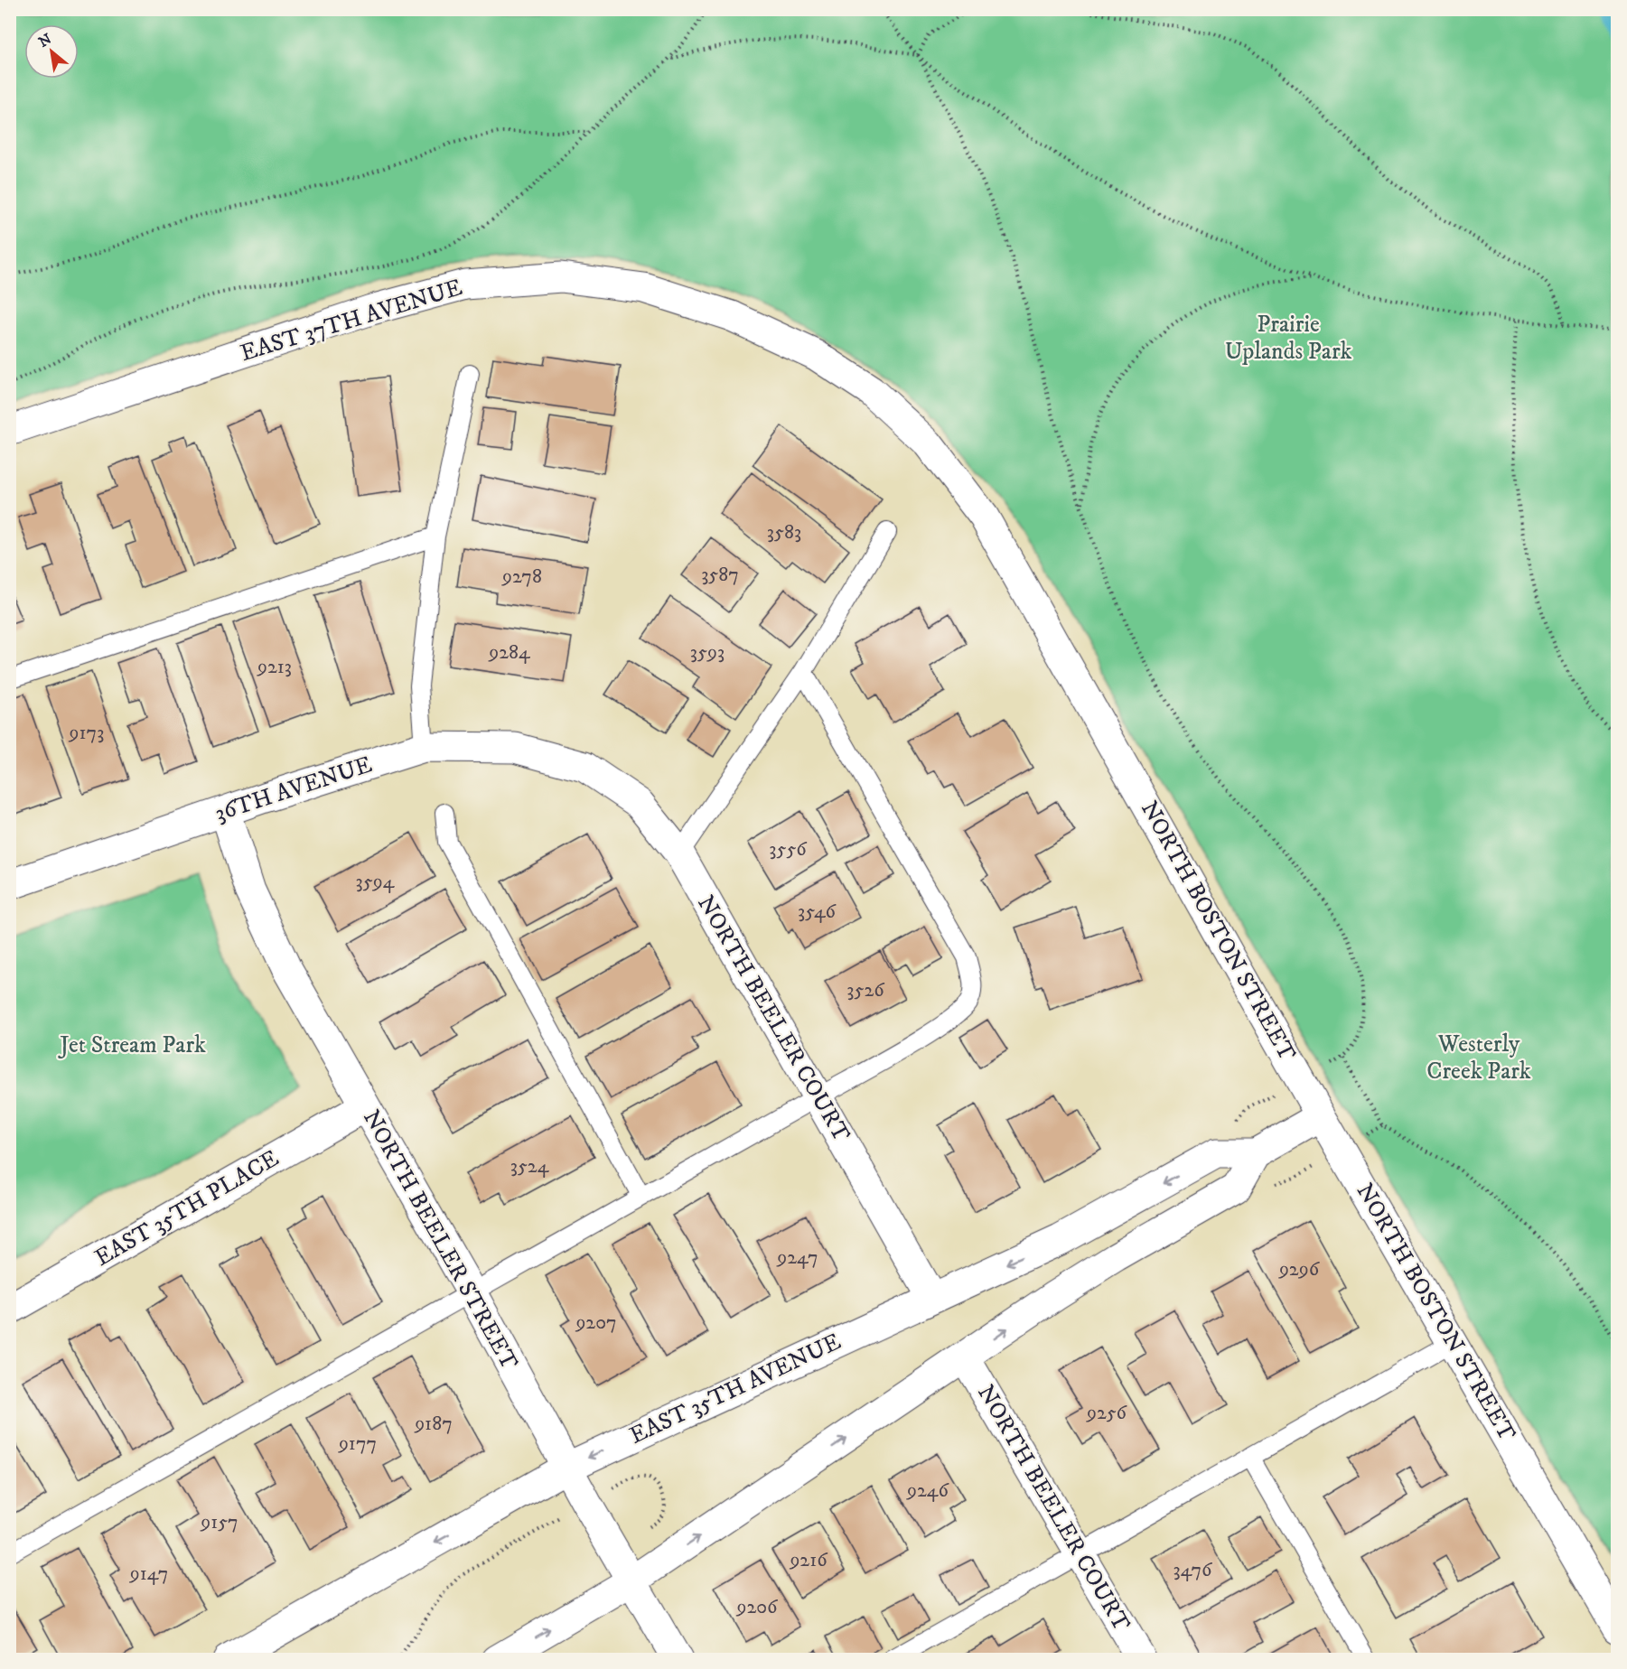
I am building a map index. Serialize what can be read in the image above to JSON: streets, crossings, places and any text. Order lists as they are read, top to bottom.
{
  "streets": {
    "street": [
      "EAST 37TH AVENUE",
      "36TH AVENUE",
      "NORTH BOSTON STREET",
      "NORTH BEELER COURT",
      "EAST 35TH PLACE",
      "NORTH BEELER STREET",
      "EAST 35TH AVENUE"
    ]
  },
  "crossings": [
    ["EAST 37TH AVENUE", "NORTH BOSTON STREET"],
    ["36TH AVENUE", "NORTH BEELER COURT"],
    ["36TH AVENUE", "NORTH BEELER STREET"],
    ["NORTH BOSTON STREET", "EAST 35TH AVENUE"],
    ["NORTH BEELER COURT", "EAST 35TH AVENUE"],
    ["EAST 35TH PLACE", "NORTH BEELER STREET"],
    ["NORTH BEELER STREET", "EAST 35TH AVENUE"]
  ],
  "parks": ["Prairie Uplands Park", "Westerly Creek Park", "Jet Stream Park"],
  "house_numbers": [
    "3583",
    "3587",
    "9278",
    "9284",
    "3593",
    "9213",
    "9173",
    "3556",
    "3594",
    "3546",
    "3526",
    "3524",
    "9247",
    "9296",
    "9207",
    "9256",
    "9187",
    "9177",
    "9246",
    "9157",
    "9216",
    "3476",
    "9147",
    "9206"
  ],
  "north": "top left"
}
